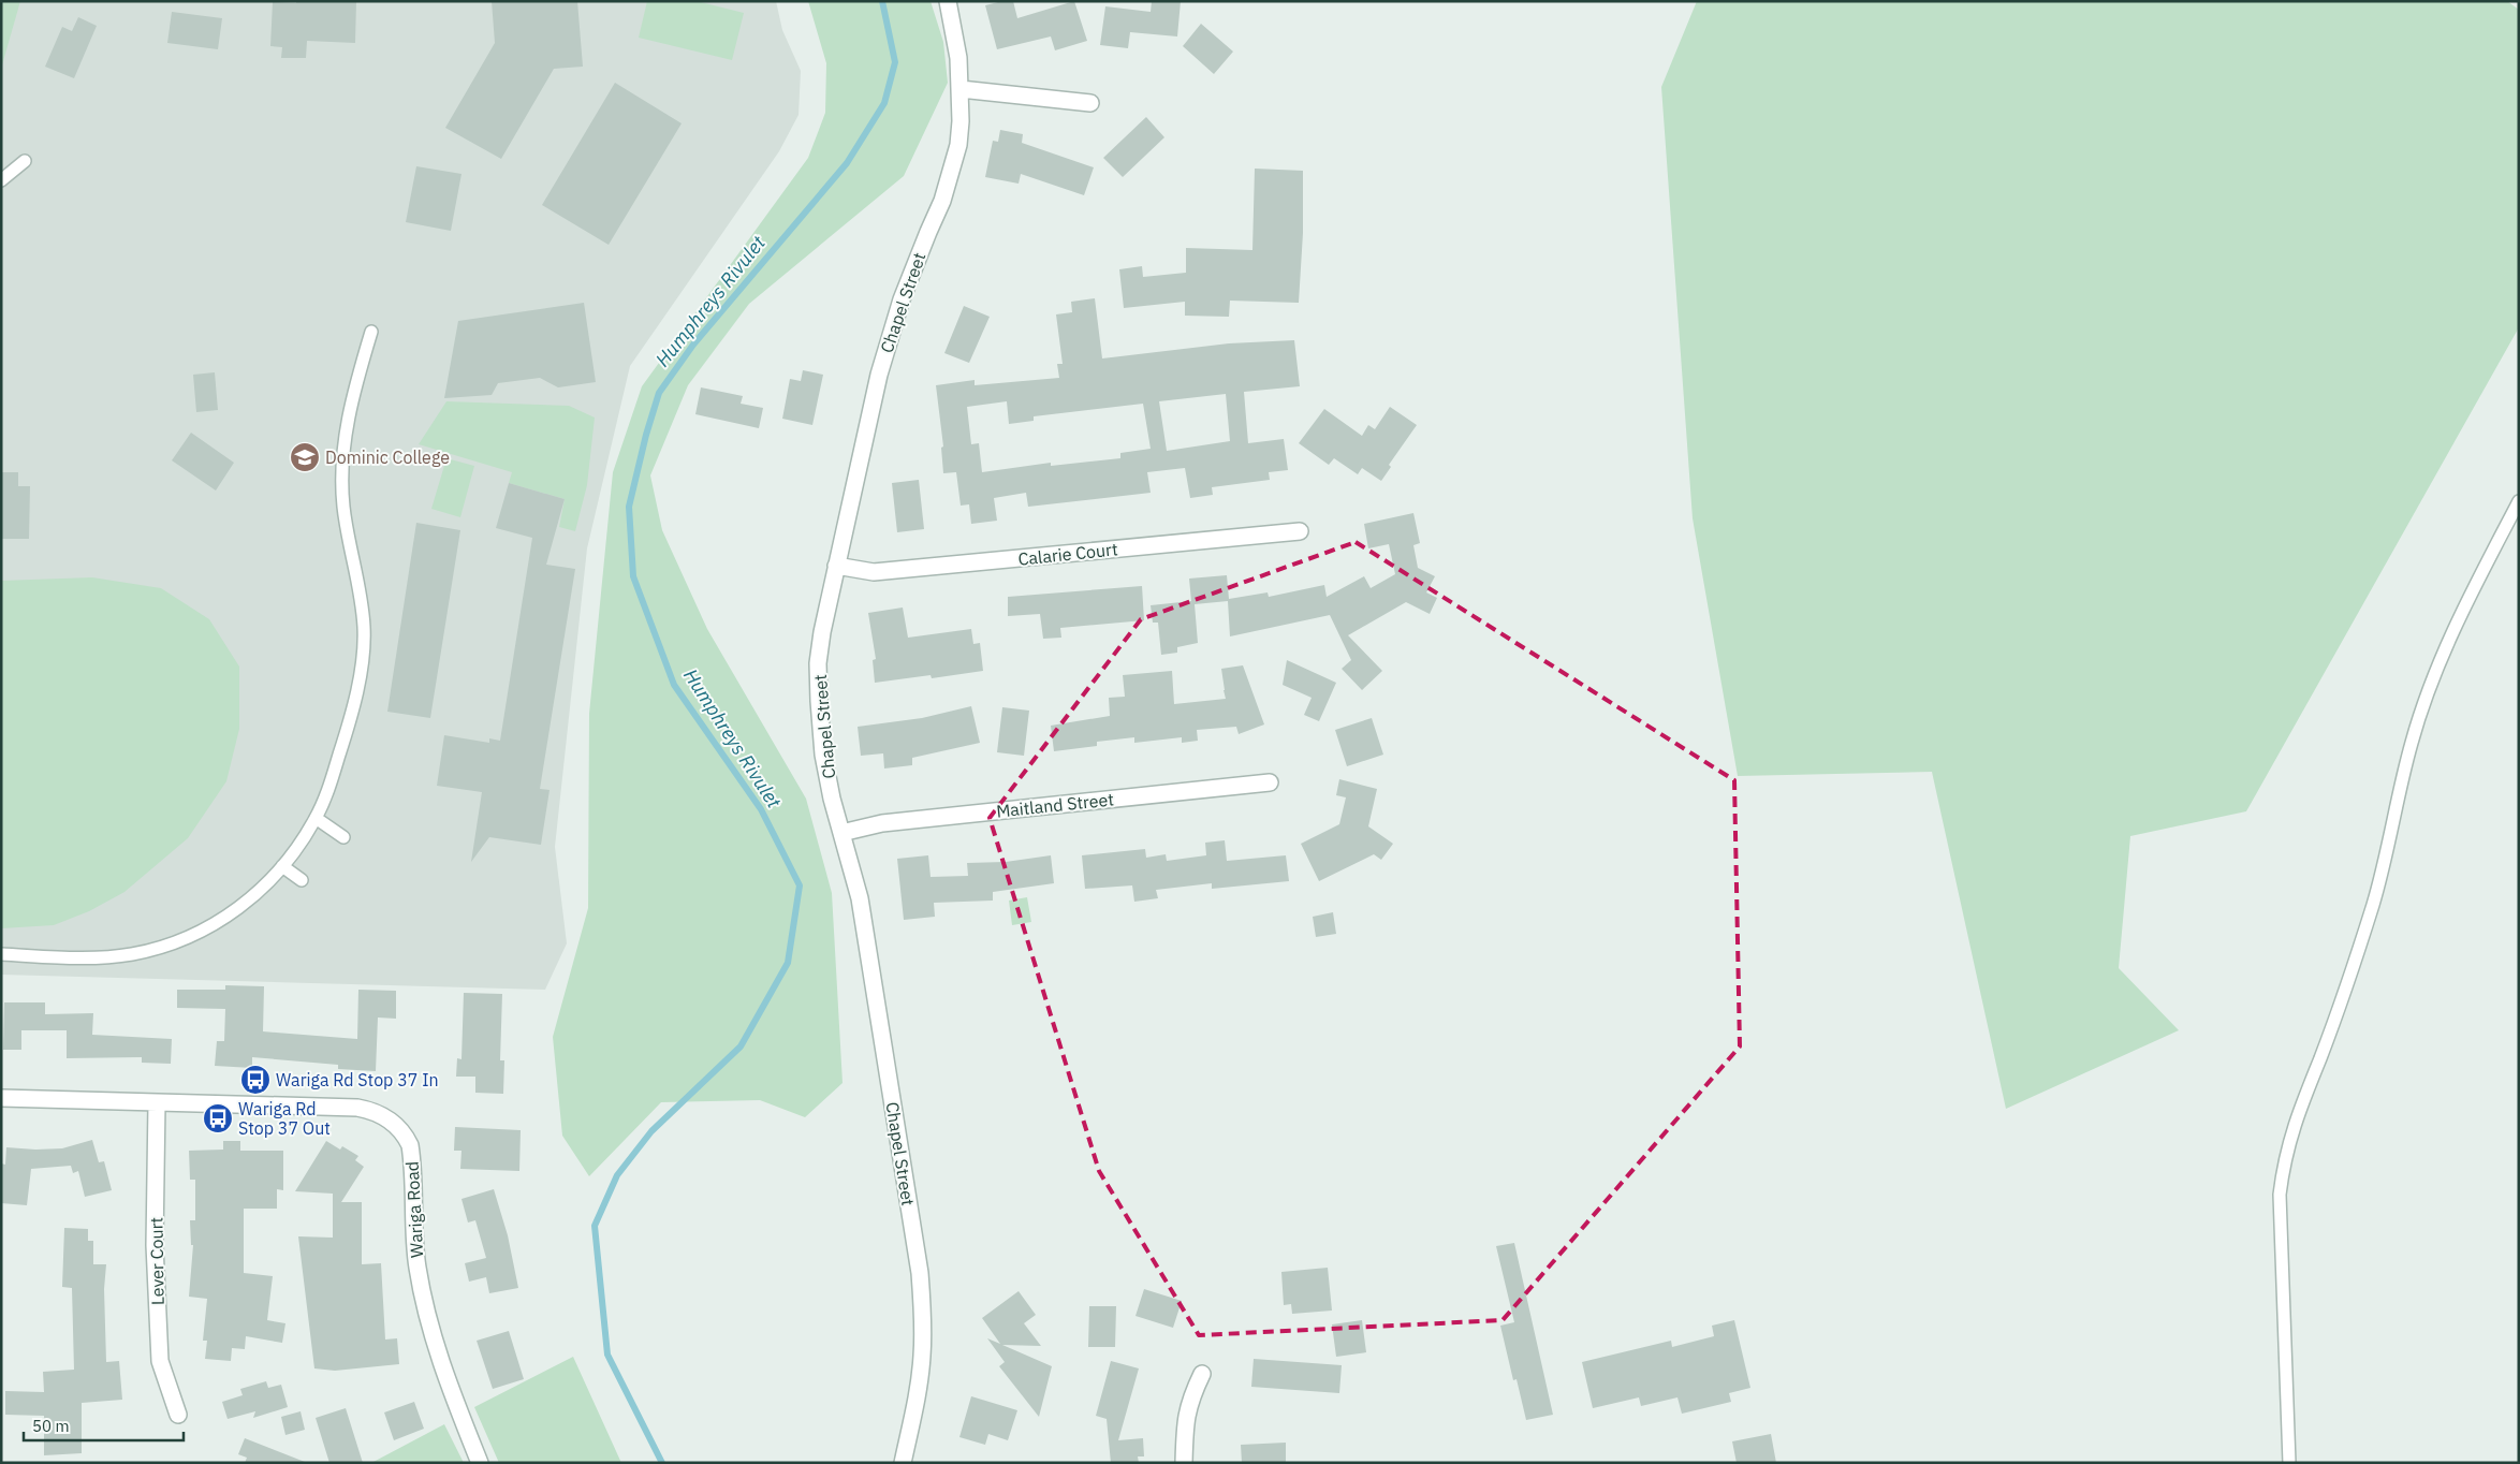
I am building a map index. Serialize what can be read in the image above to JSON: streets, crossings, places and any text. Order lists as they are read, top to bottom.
{
  "streets": {
    "street": [
      "Chapel Street",
      "Calarie Court",
      "Maitland Street",
      "Wariga Road",
      "Lever Court"
    ]
  },
  "crossings": [
    ["Chapel Street", "Calarie Court"],
    ["Chapel Street", "Maitland Street"],
    ["Wariga Road", "Lever Court"]
  ],
  "water": ["Humphreys Rivulet"],
  "places": {
    "school or university": ["Dominic College"],
    "bus stop": ["Wariga Rd Stop 37 In", "Wariga Rd Stop 37 Out"]
  },
  "scale_bar": "50 m"
}
